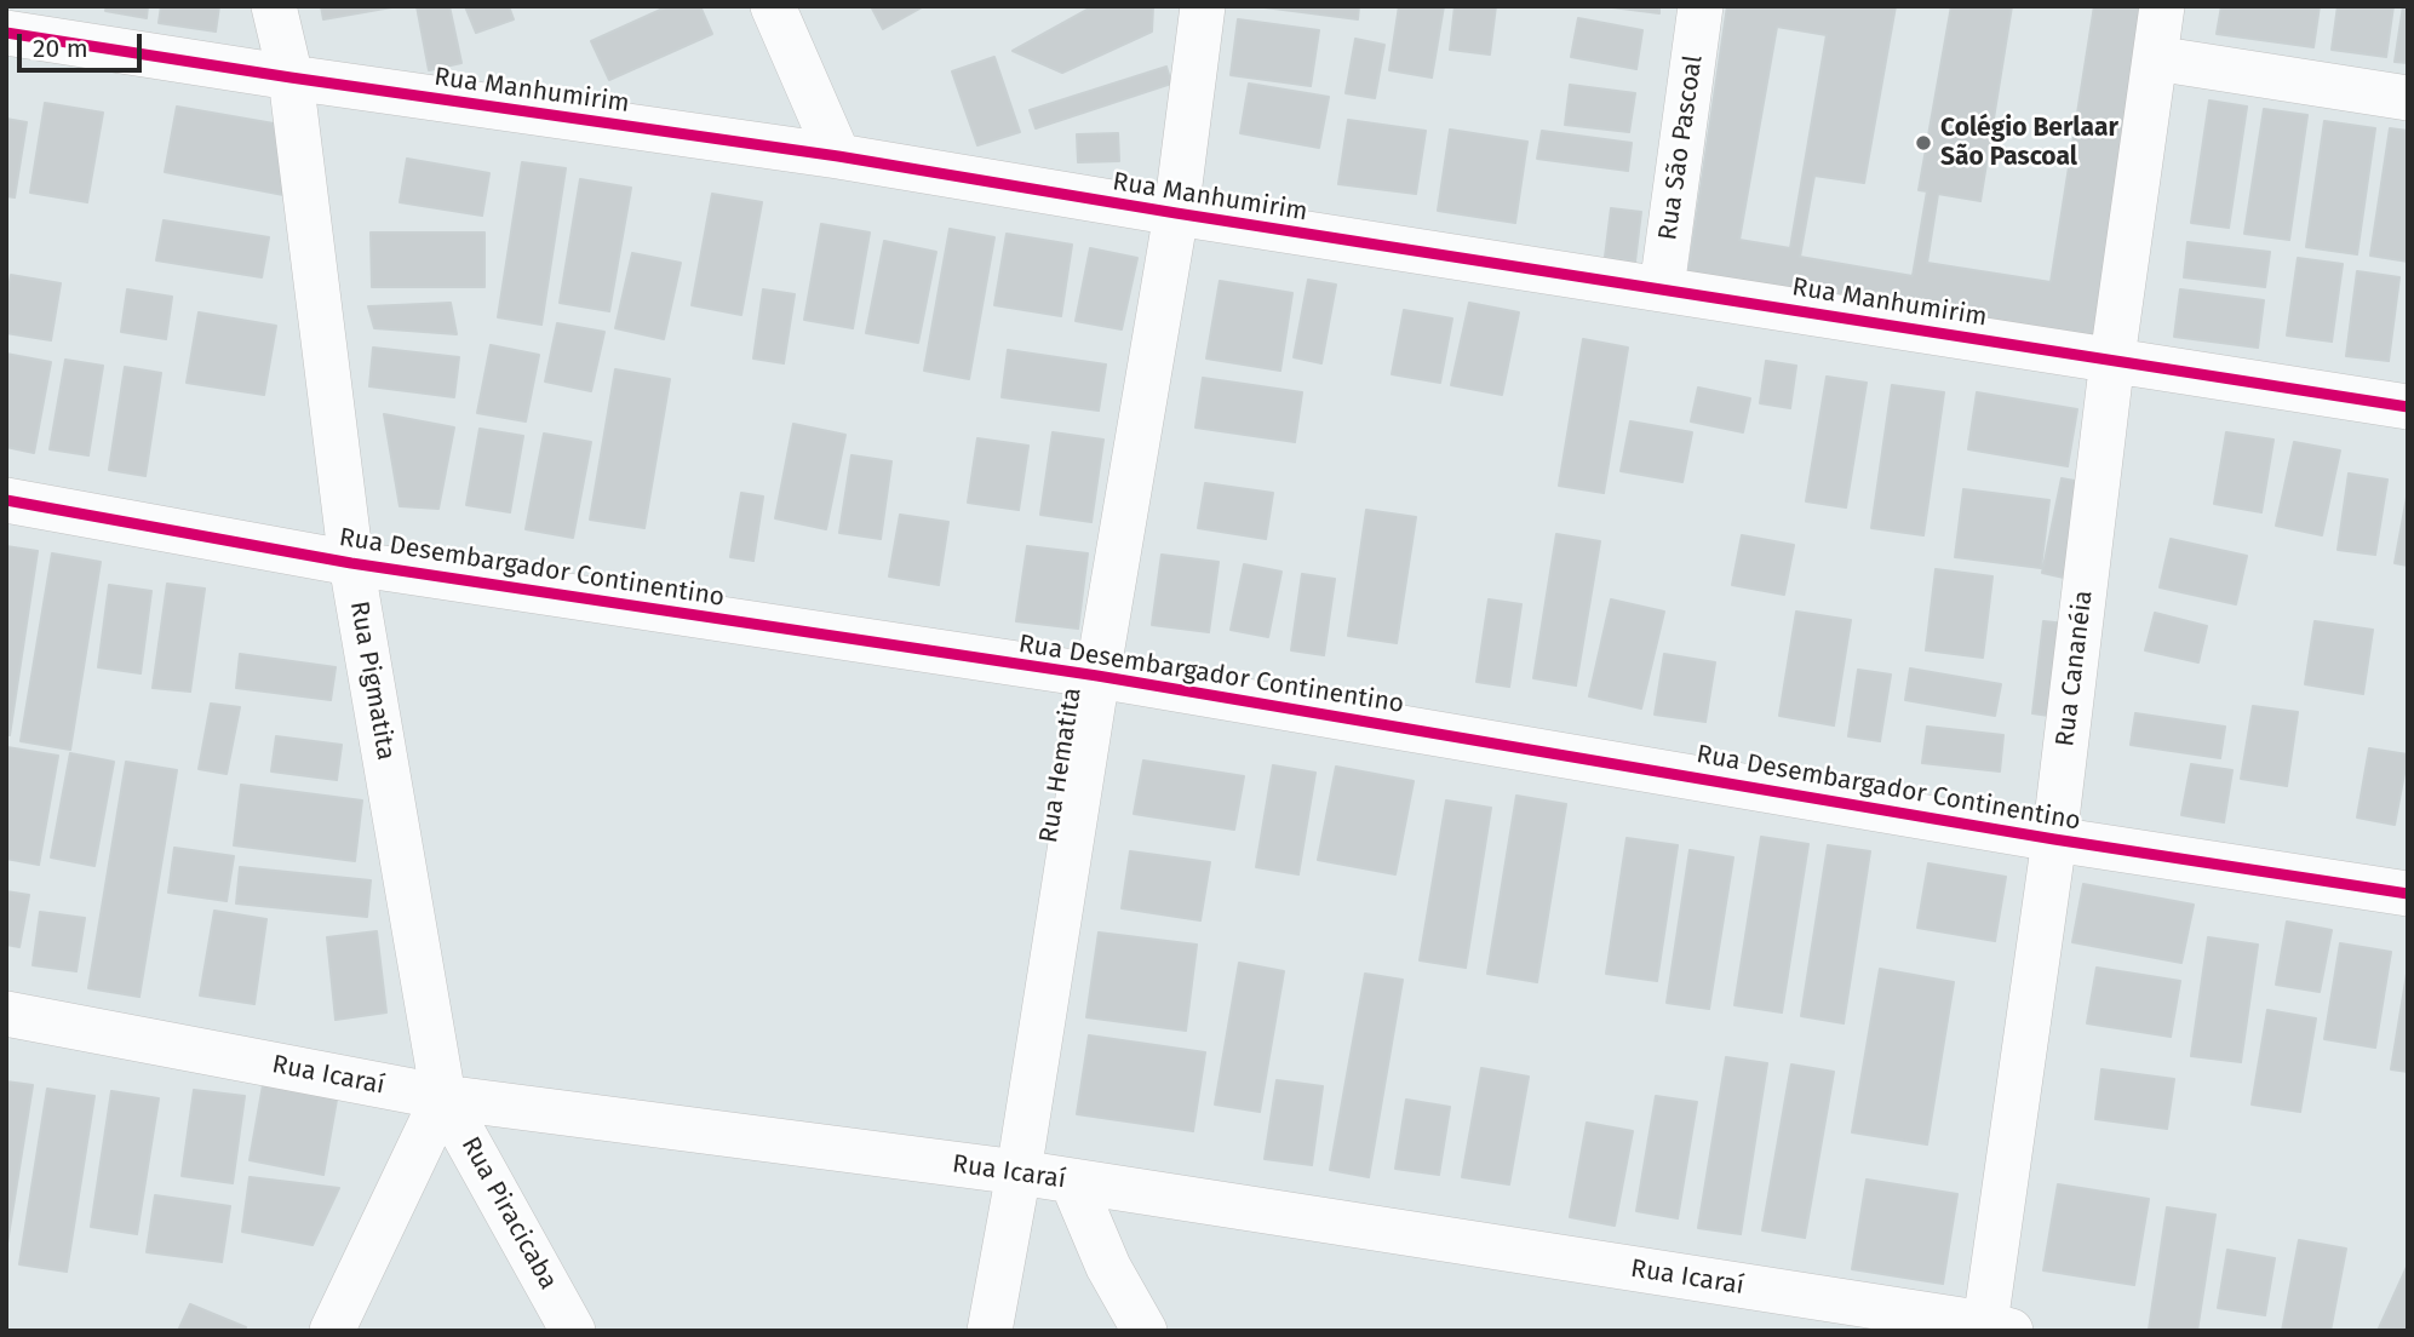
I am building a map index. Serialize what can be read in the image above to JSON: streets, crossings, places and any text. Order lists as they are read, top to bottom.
{
  "streets": {
    "street": [
      "Rua Manhumirim",
      "Rua São Pascoal",
      "Rua Desembargador Continentino",
      "Rua Cananéia",
      "Rua Pigmatita",
      "Rua Hematita",
      "Rua Icaraí",
      "Rua Piracicaba"
    ]
  },
  "crossings": [
    ["Rua Manhumirim", "Rua São Pascoal"],
    ["Rua Manhumirim", "Rua Cananéia"],
    ["Rua Manhumirim", "Rua Pigmatita"],
    ["Rua Manhumirim", "Rua Hematita"],
    ["Rua Desembargador Continentino", "Rua Cananéia"],
    ["Rua Desembargador Continentino", "Rua Pigmatita"],
    ["Rua Desembargador Continentino", "Rua Hematita"],
    ["Rua Cananéia", "Rua Icaraí"],
    ["Rua Pigmatita", "Rua Icaraí"],
    ["Rua Pigmatita", "Rua Piracicaba"],
    ["Rua Hematita", "Rua Icaraí"],
    ["Rua Icaraí", "Rua Piracicaba"]
  ],
  "places": ["Colégio Berlaar São Pascoal"],
  "scale_bar": "20 m"
}
